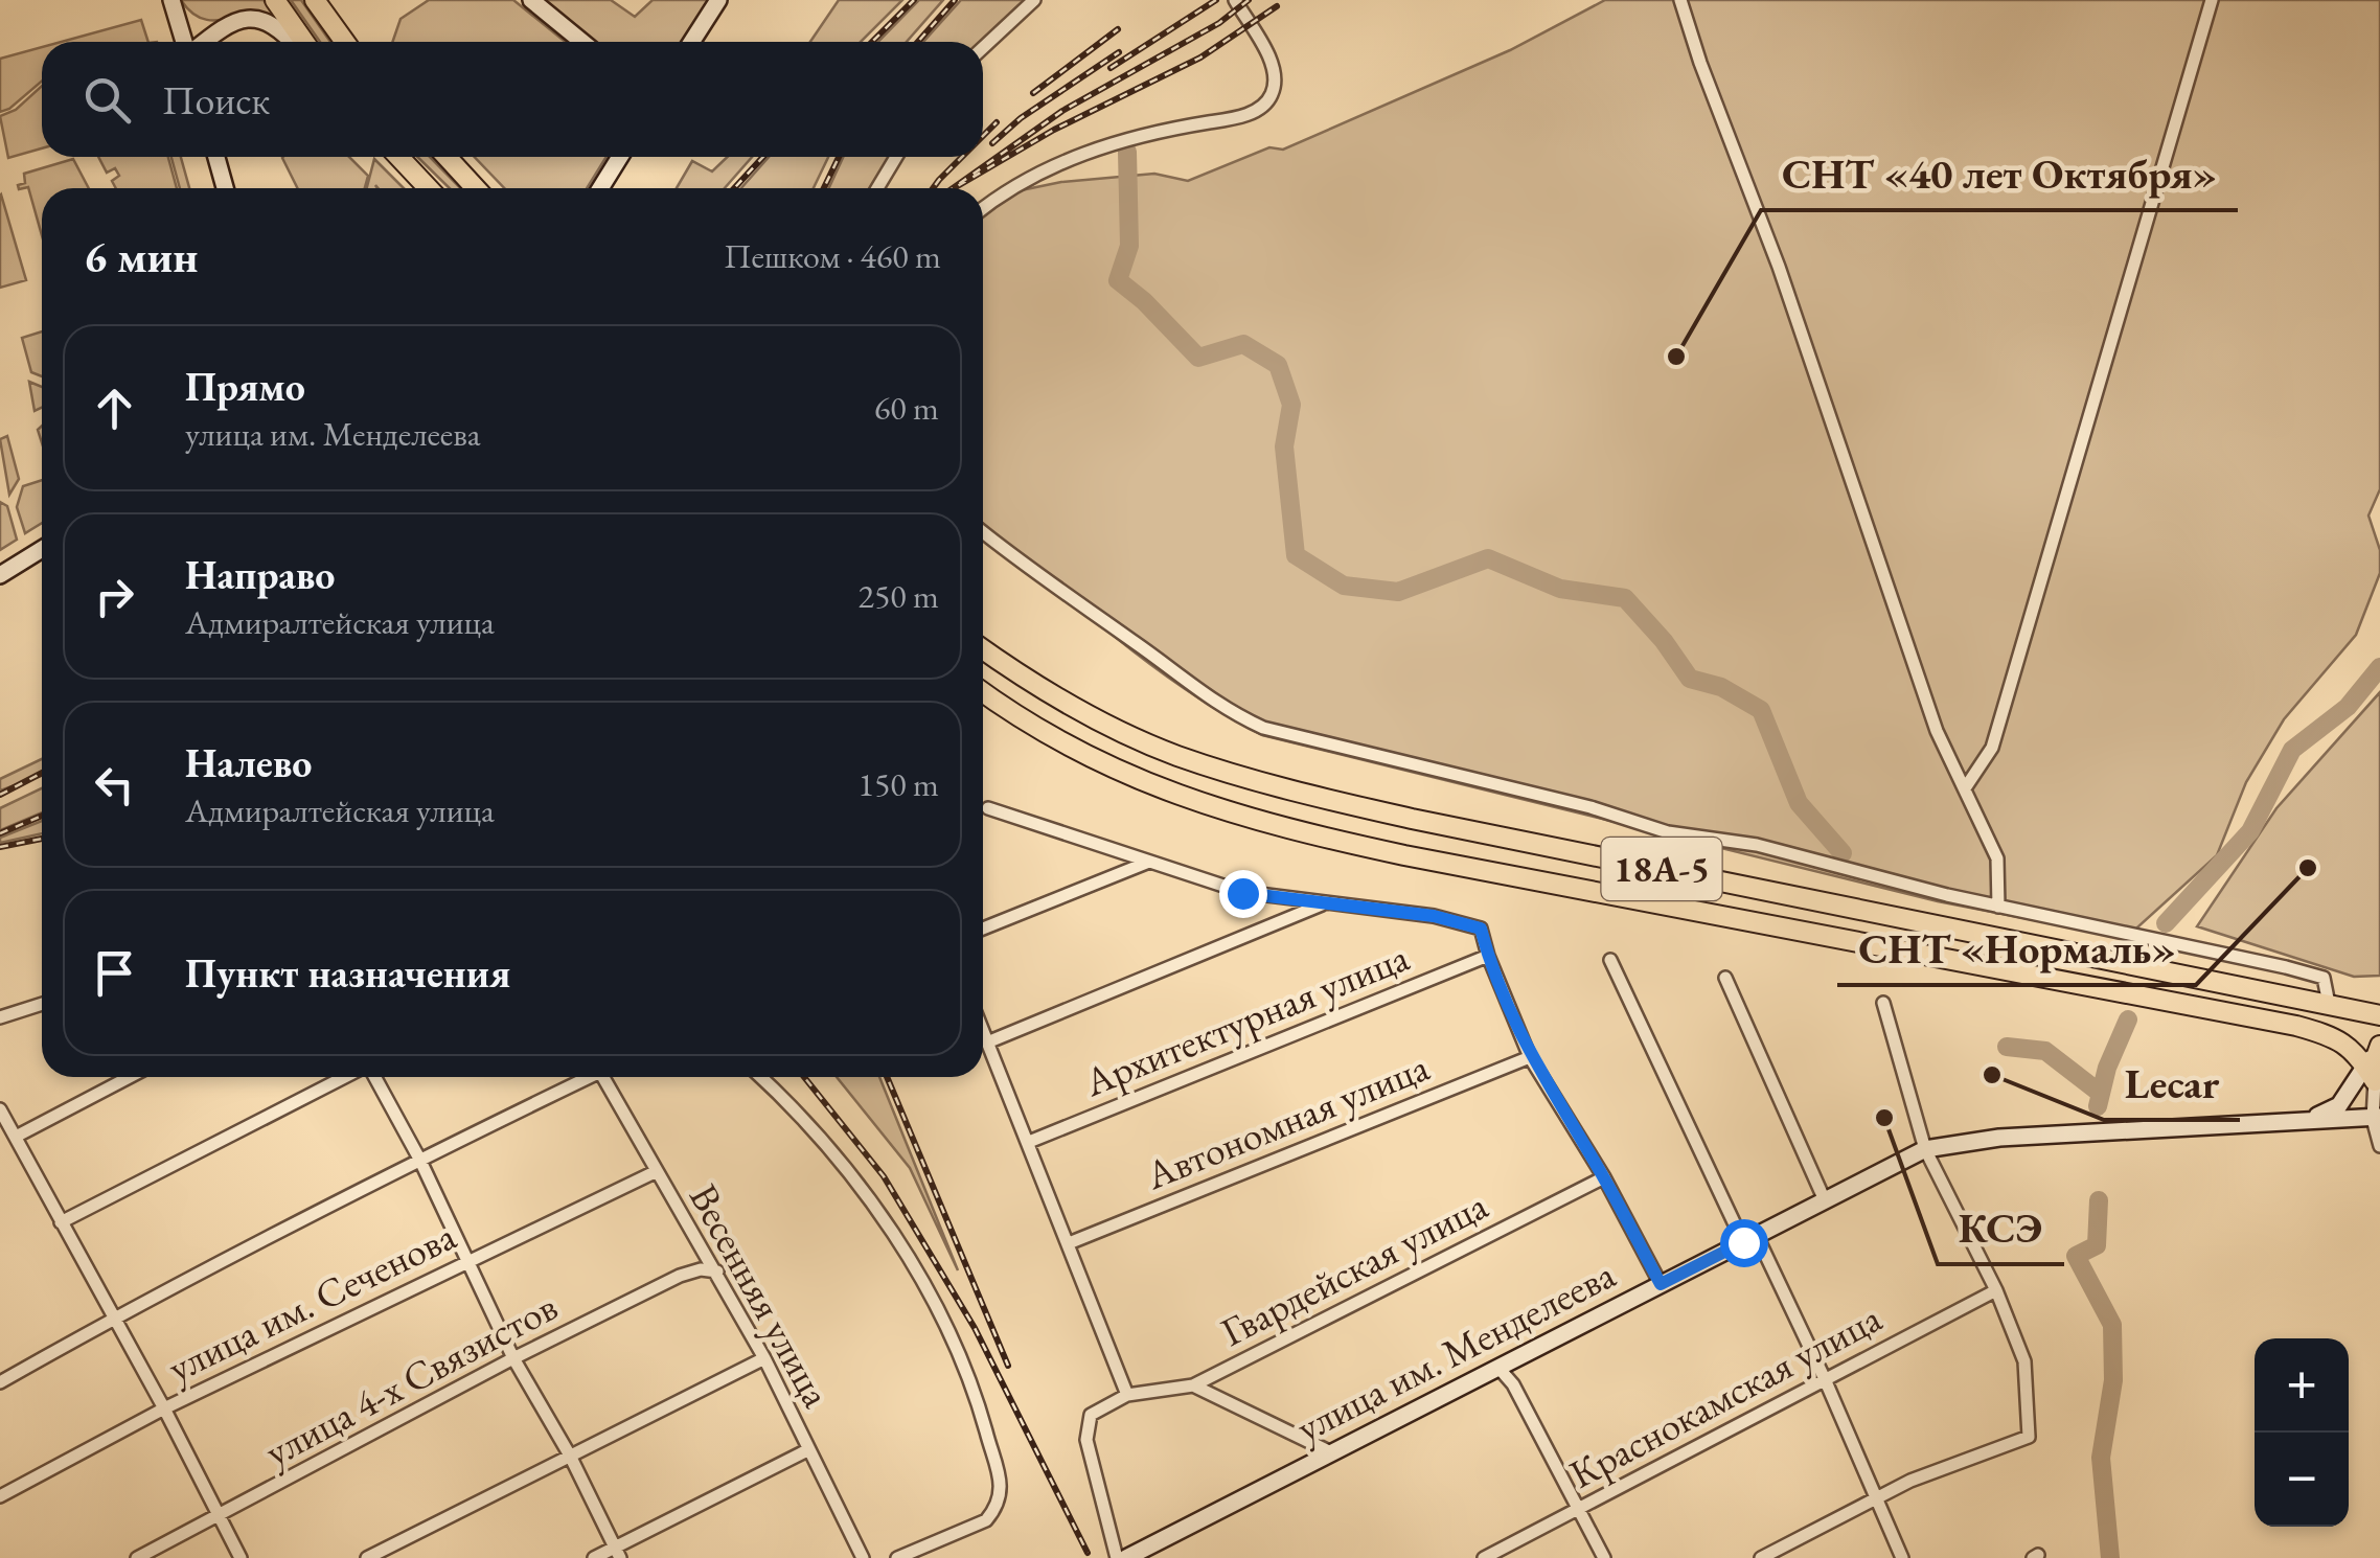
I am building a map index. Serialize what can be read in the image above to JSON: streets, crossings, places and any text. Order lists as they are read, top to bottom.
{
  "streets": {
    "highway": ["18А-5"],
    "main road": ["улица им. Менделеева"],
    "street": [
      "Архитектурная улица",
      "Автономная улица",
      "Гвардейская улица",
      "Весенняя улица",
      "улица им. Сеченова",
      "улица 4-х Связистов",
      "Краснокамская улица"
    ]
  },
  "crossings": [
    ["Весенняя улица", "улица им. Сеченова"],
    ["Весенняя улица", "улица 4-х Связистов"]
  ],
  "places": [
    "СНТ «40 лет Октября»",
    "СНТ «Нормаль»",
    "Lecar",
    "КСЭ"
  ],
  "page": {
    "search": "Поиск",
    "heading": ["6 мин", "Пешком · 460 m"],
    "list": [
      ["Прямо", "улица им. Менделеева", "60 m"],
      ["Направо", "Адмиралтейская улица", "250 m"],
      ["Налево", "Адмиралтейская улица", "150 m"],
      "Пункт назначения"
    ],
    "map_buttons": ["+", "−"]
  }
}
